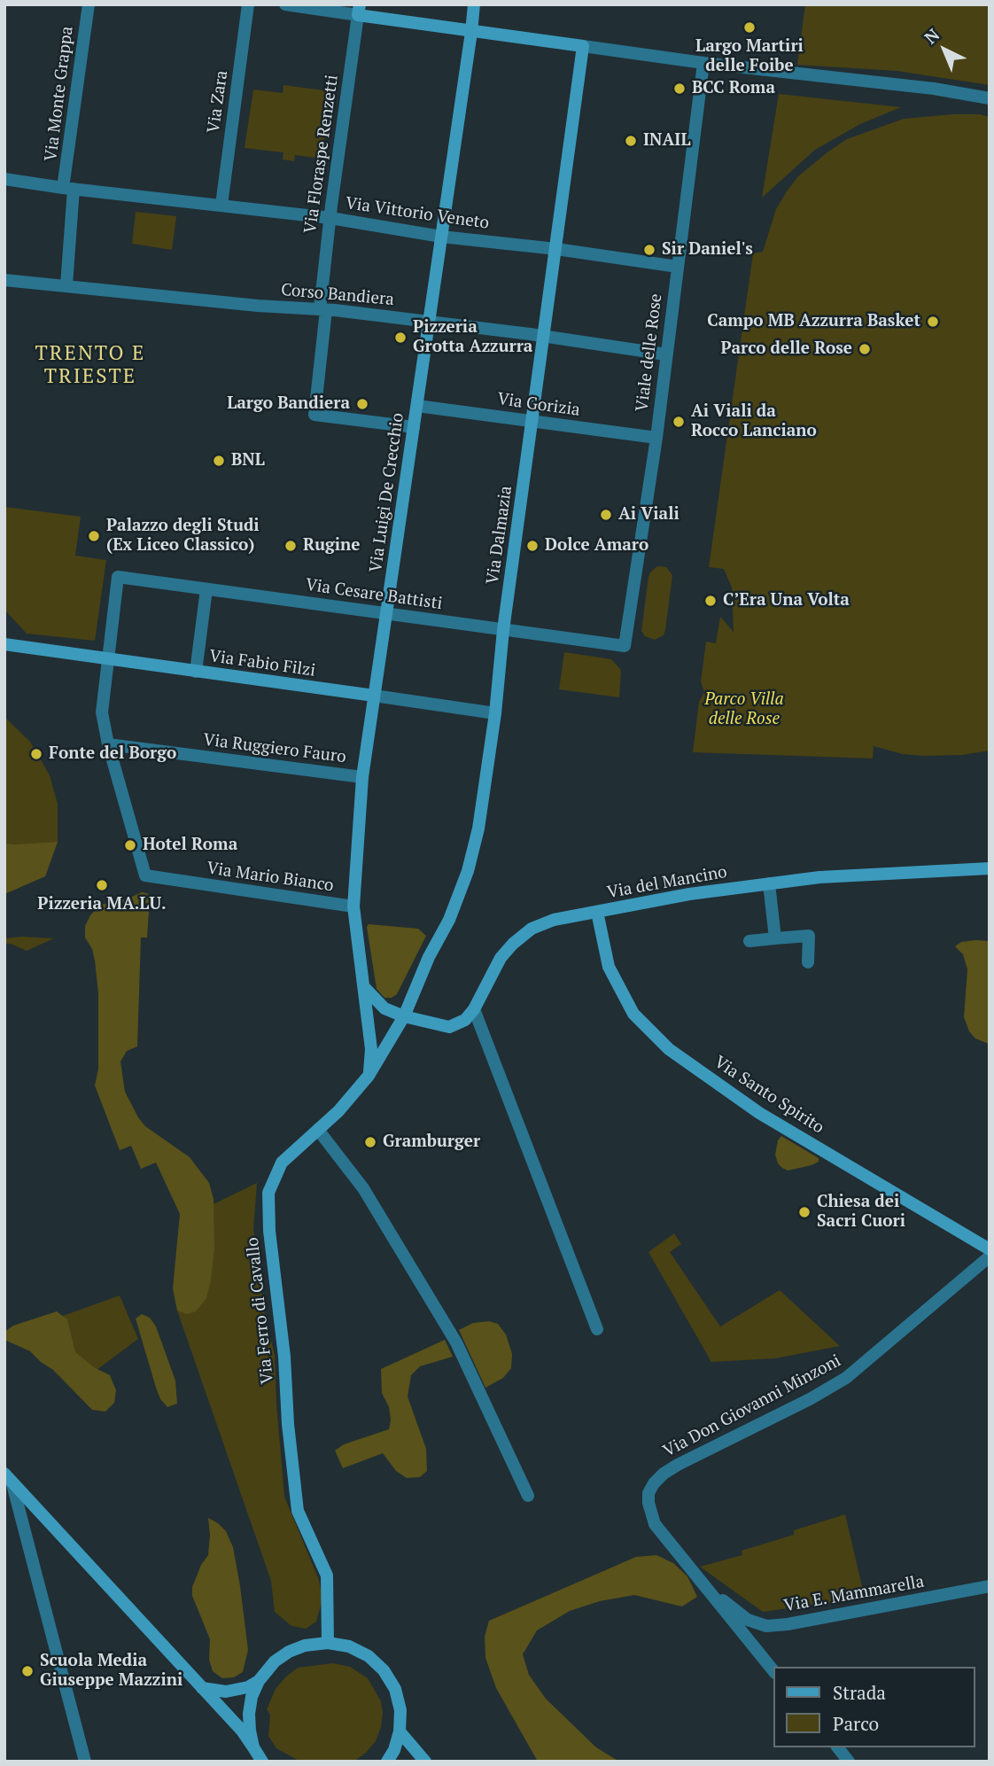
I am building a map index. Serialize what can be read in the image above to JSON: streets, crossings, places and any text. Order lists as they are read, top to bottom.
{
  "streets": {
    "street": [
      "Via Monte Grappa",
      "Via Zara",
      "Via Floraspe Renzetti",
      "Via Vittorio Veneto",
      "Corso Bandiera",
      "Viale delle Rose",
      "Via Gorizia",
      "Via Luigi De Crecchio",
      "Via Dalmazia",
      "Via Cesare Battisti",
      "Via Fabio Filzi",
      "Via Ruggiero Fauro",
      "Via Mario Bianco",
      "Via del Mancino",
      "Via Santo Spirito",
      "Via Ferro di Cavallo",
      "Via Don Giovanni Minzoni",
      "Via E. Mammarella"
    ]
  },
  "crossings": [
    ["Via Monte Grappa", "Via Vittorio Veneto"],
    ["Via Monte Grappa", "Corso Bandiera"],
    ["Via Zara", "Via Vittorio Veneto"],
    ["Via Floraspe Renzetti", "Via Vittorio Veneto"],
    ["Via Floraspe Renzetti", "Corso Bandiera"],
    ["Via Floraspe Renzetti", "Via Luigi De Crecchio"],
    ["Via Vittorio Veneto", "Viale delle Rose"],
    ["Via Vittorio Veneto", "Via Luigi De Crecchio"],
    ["Via Vittorio Veneto", "Via Dalmazia"],
    ["Corso Bandiera", "Viale delle Rose"],
    ["Corso Bandiera", "Via Luigi De Crecchio"],
    ["Corso Bandiera", "Via Dalmazia"],
    ["Viale delle Rose", "Via Gorizia"],
    ["Viale delle Rose", "Via Cesare Battisti"],
    ["Via Gorizia", "Via Luigi De Crecchio"],
    ["Via Gorizia", "Via Dalmazia"],
    ["Via Luigi De Crecchio", "Via Cesare Battisti"],
    ["Via Luigi De Crecchio", "Via Fabio Filzi"],
    ["Via Luigi De Crecchio", "Via Ruggiero Fauro"],
    ["Via Luigi De Crecchio", "Via Mario Bianco"],
    ["Via Luigi De Crecchio", "Via Ferro di Cavallo"],
    ["Via Dalmazia", "Via Cesare Battisti"],
    ["Via Dalmazia", "Via Fabio Filzi"],
    ["Via Dalmazia", "Via del Mancino"],
    ["Via Dalmazia", "Via Ferro di Cavallo"],
    ["Via Cesare Battisti", "Via Fabio Filzi"],
    ["Via Ruggiero Fauro", "Via Mario Bianco"],
    ["Via del Mancino", "Via Santo Spirito"],
    ["Via del Mancino", "Via Ferro di Cavallo"],
    ["Via Don Giovanni Minzoni", "Via E. Mammarella"]
  ],
  "districts": ["TRENTO E TRIESTE"],
  "parks": ["Parco Villa delle Rose"],
  "places": [
    "Largo Martiri delle Foibe",
    "BCC Roma",
    "INAIL",
    "Sir Daniel's",
    "Campo MB Azzurra Basket",
    "Pizzeria Grotta Azzurra",
    "Parco delle Rose",
    "Largo Bandiera",
    "Ai Viali da Rocco Lanciano",
    "BNL",
    "Ai Viali",
    "Palazzo degli Studi (Ex Liceo Classico)",
    "Rugine",
    "Dolce Amaro",
    "C’Era Una Volta",
    "Fonte del Borgo",
    "Hotel Roma",
    "Pizzeria MA.LU.",
    "Gramburger",
    "Chiesa dei Sacri Cuori",
    "Scuola Media Giuseppe Mazzini"
  ],
  "legend": ["Strada", "Parco"],
  "north": "top left"
}
